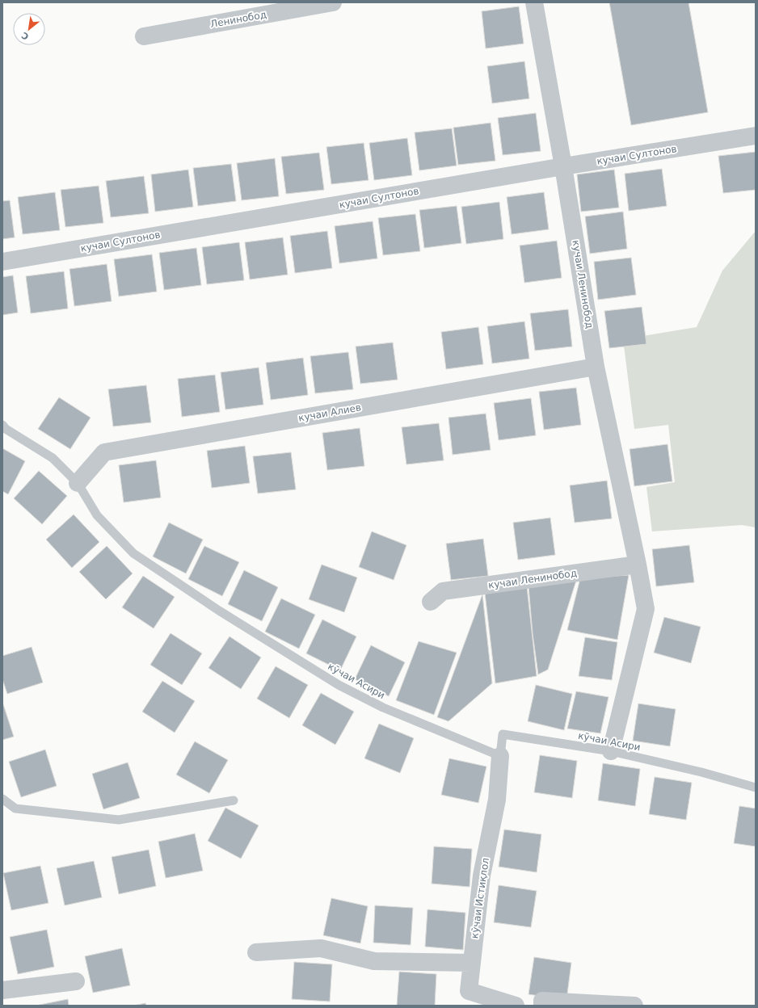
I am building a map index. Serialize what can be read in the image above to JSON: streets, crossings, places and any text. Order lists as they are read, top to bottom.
{
  "streets": {
    "street": [
      "Ленинобод",
      "кучаи Султонов",
      "кучаи Ленинобод",
      "кучаи Алиев",
      "кӯчаи Истиқлол"
    ],
    "lane": ["кӯчаи Асири"]
  },
  "crossings": [
    ["кучаи Султонов", "кучаи Ленинобод"],
    ["кучаи Ленинобод", "кучаи Алиев"],
    ["кучаи Ленинобод", "кӯчаи Асири"],
    ["кучаи Алиев", "кӯчаи Асири"],
    ["кӯчаи Асири", "кӯчаи Истиқлол"]
  ],
  "north": "bottom left"
}
